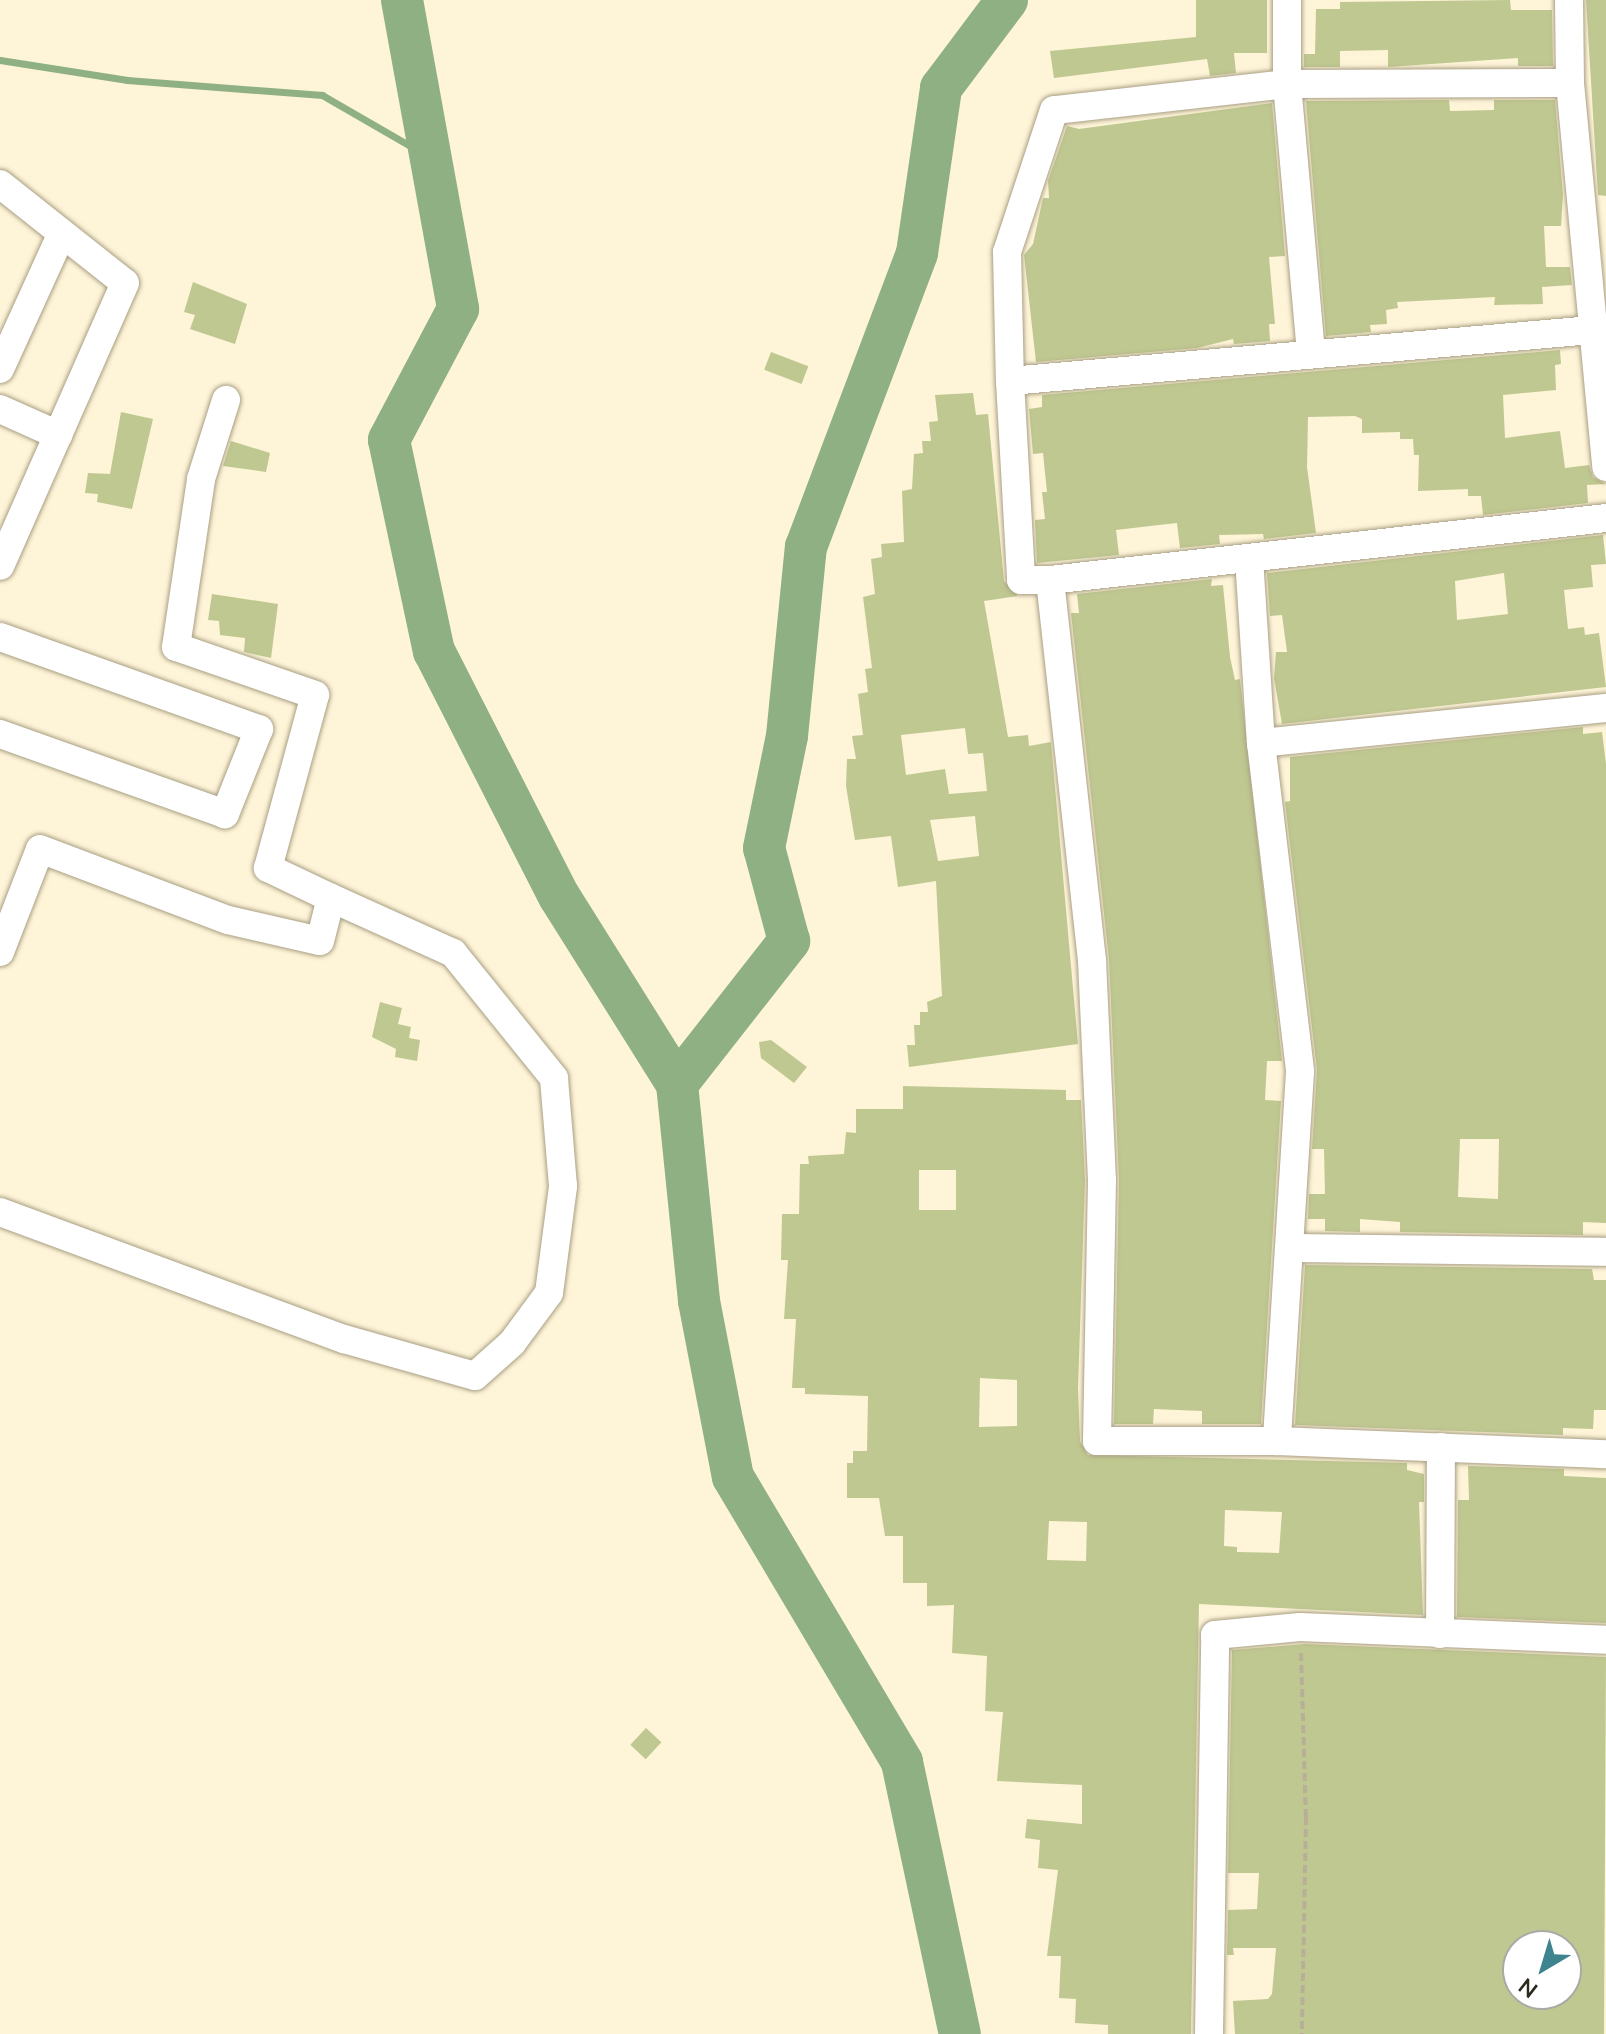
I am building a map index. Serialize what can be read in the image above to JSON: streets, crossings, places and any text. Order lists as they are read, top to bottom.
{
  "north": "bottom left"
}
